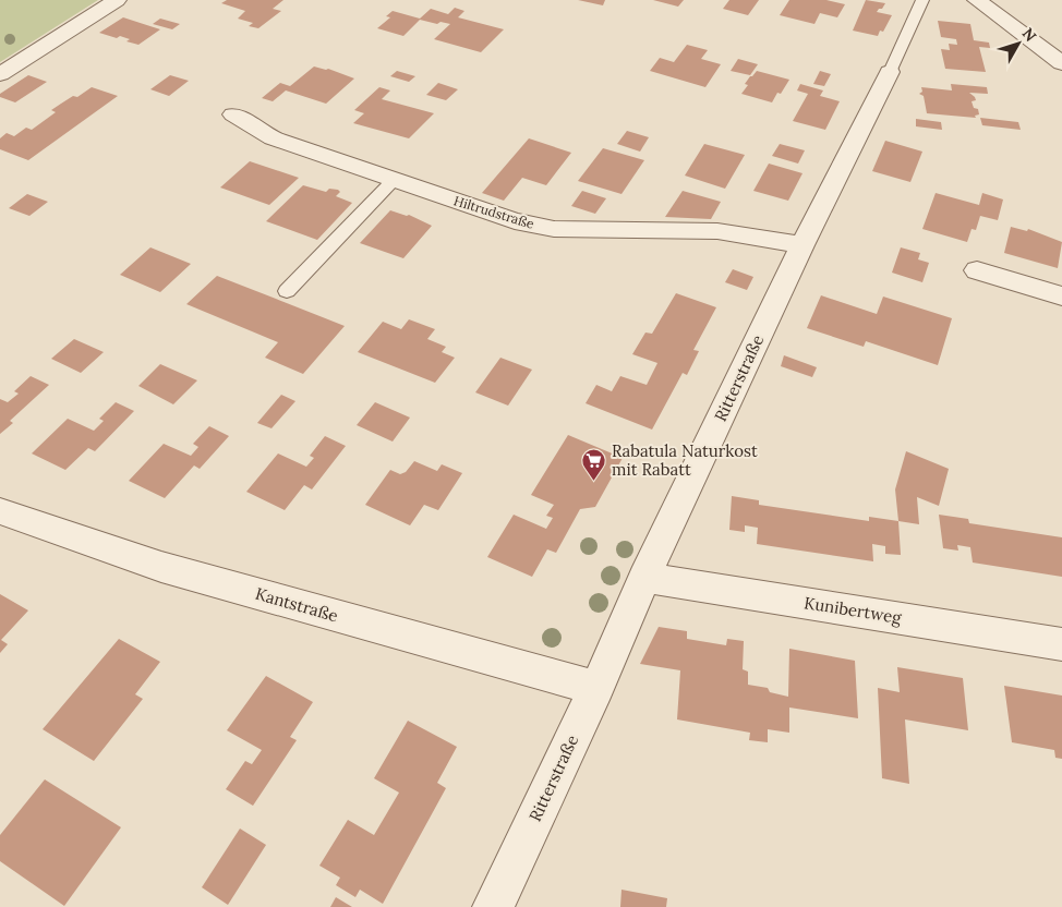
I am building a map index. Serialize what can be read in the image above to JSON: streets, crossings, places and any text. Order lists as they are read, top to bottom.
{
  "streets": {
    "street": [
      "Hiltrudstraße",
      "Ritterstraße",
      "Kantstraße",
      "Kunibertweg"
    ]
  },
  "crossings": [
    ["Hiltrudstraße", "Ritterstraße"],
    ["Ritterstraße", "Kantstraße"],
    ["Ritterstraße", "Kunibertweg"]
  ],
  "places": {
    "supermarket": ["Rabatula Naturkost mit Rabatt"]
  },
  "north": "top right"
}
